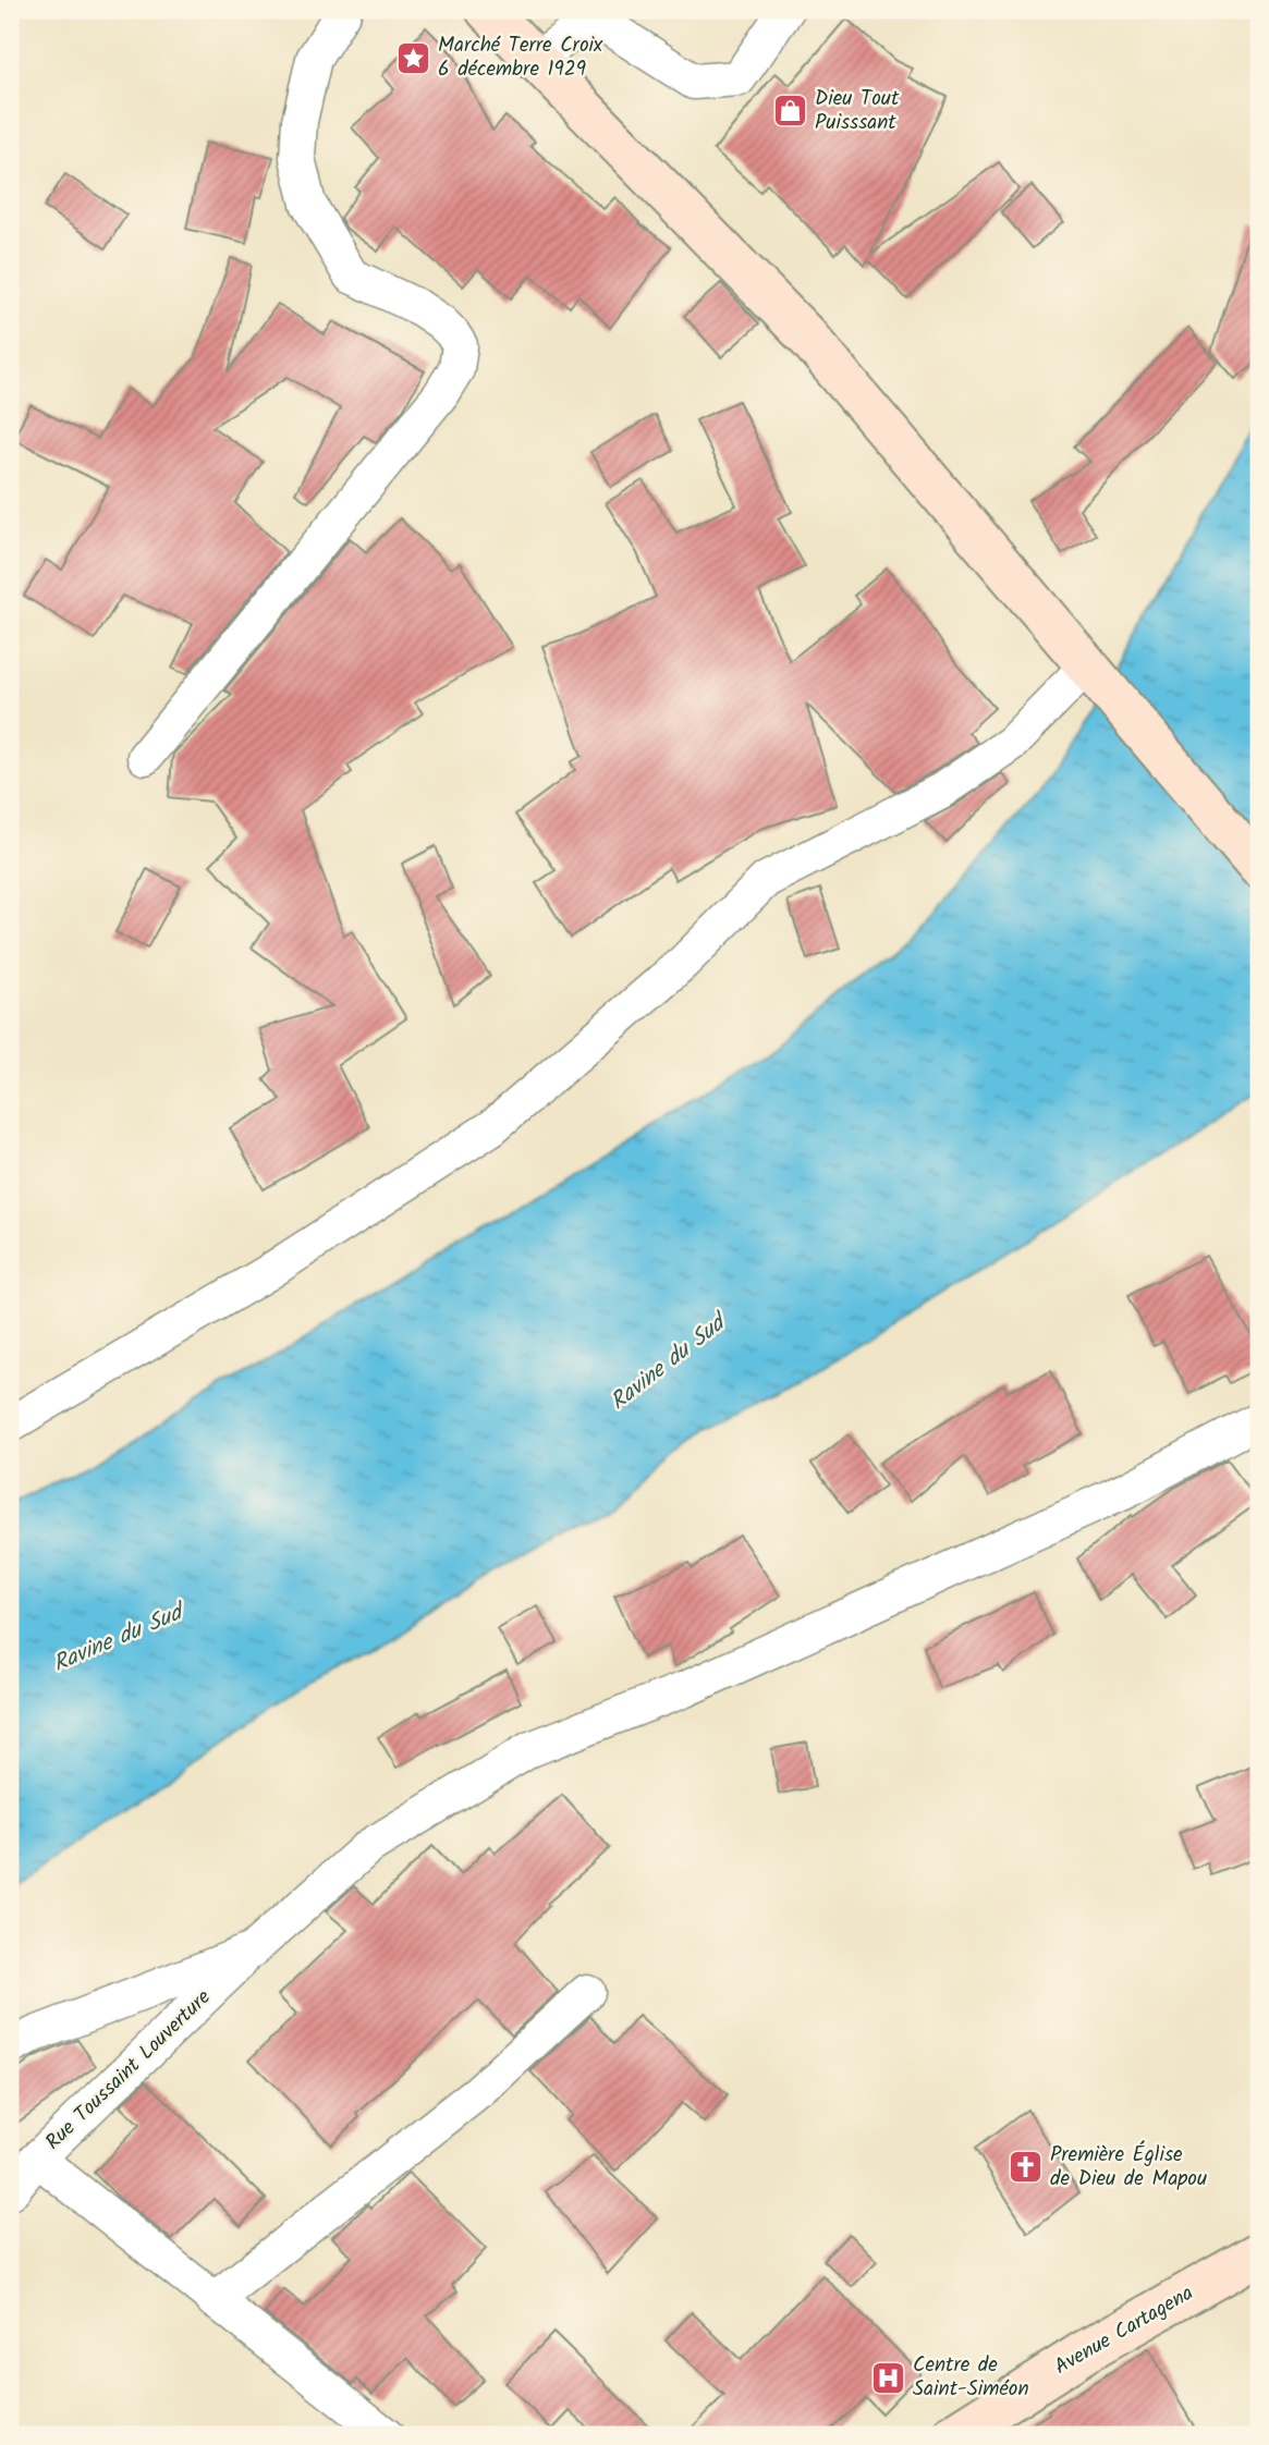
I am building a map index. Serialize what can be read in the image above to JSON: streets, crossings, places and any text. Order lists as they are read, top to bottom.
{
  "streets": {
    "main road": ["Avenue Cartagena"],
    "street": ["Rue Toussaint Louverture"]
  },
  "water": ["Ravine du Sud"],
  "places": {
    "place": ["Marché Terre Croix 6 décembre 1929"],
    "shop": ["Dieu Tout Puisssant"],
    "church": ["Première Église de Dieu de Mapou"],
    "hospital": ["Centre de Saint-Siméon"]
  }
}
